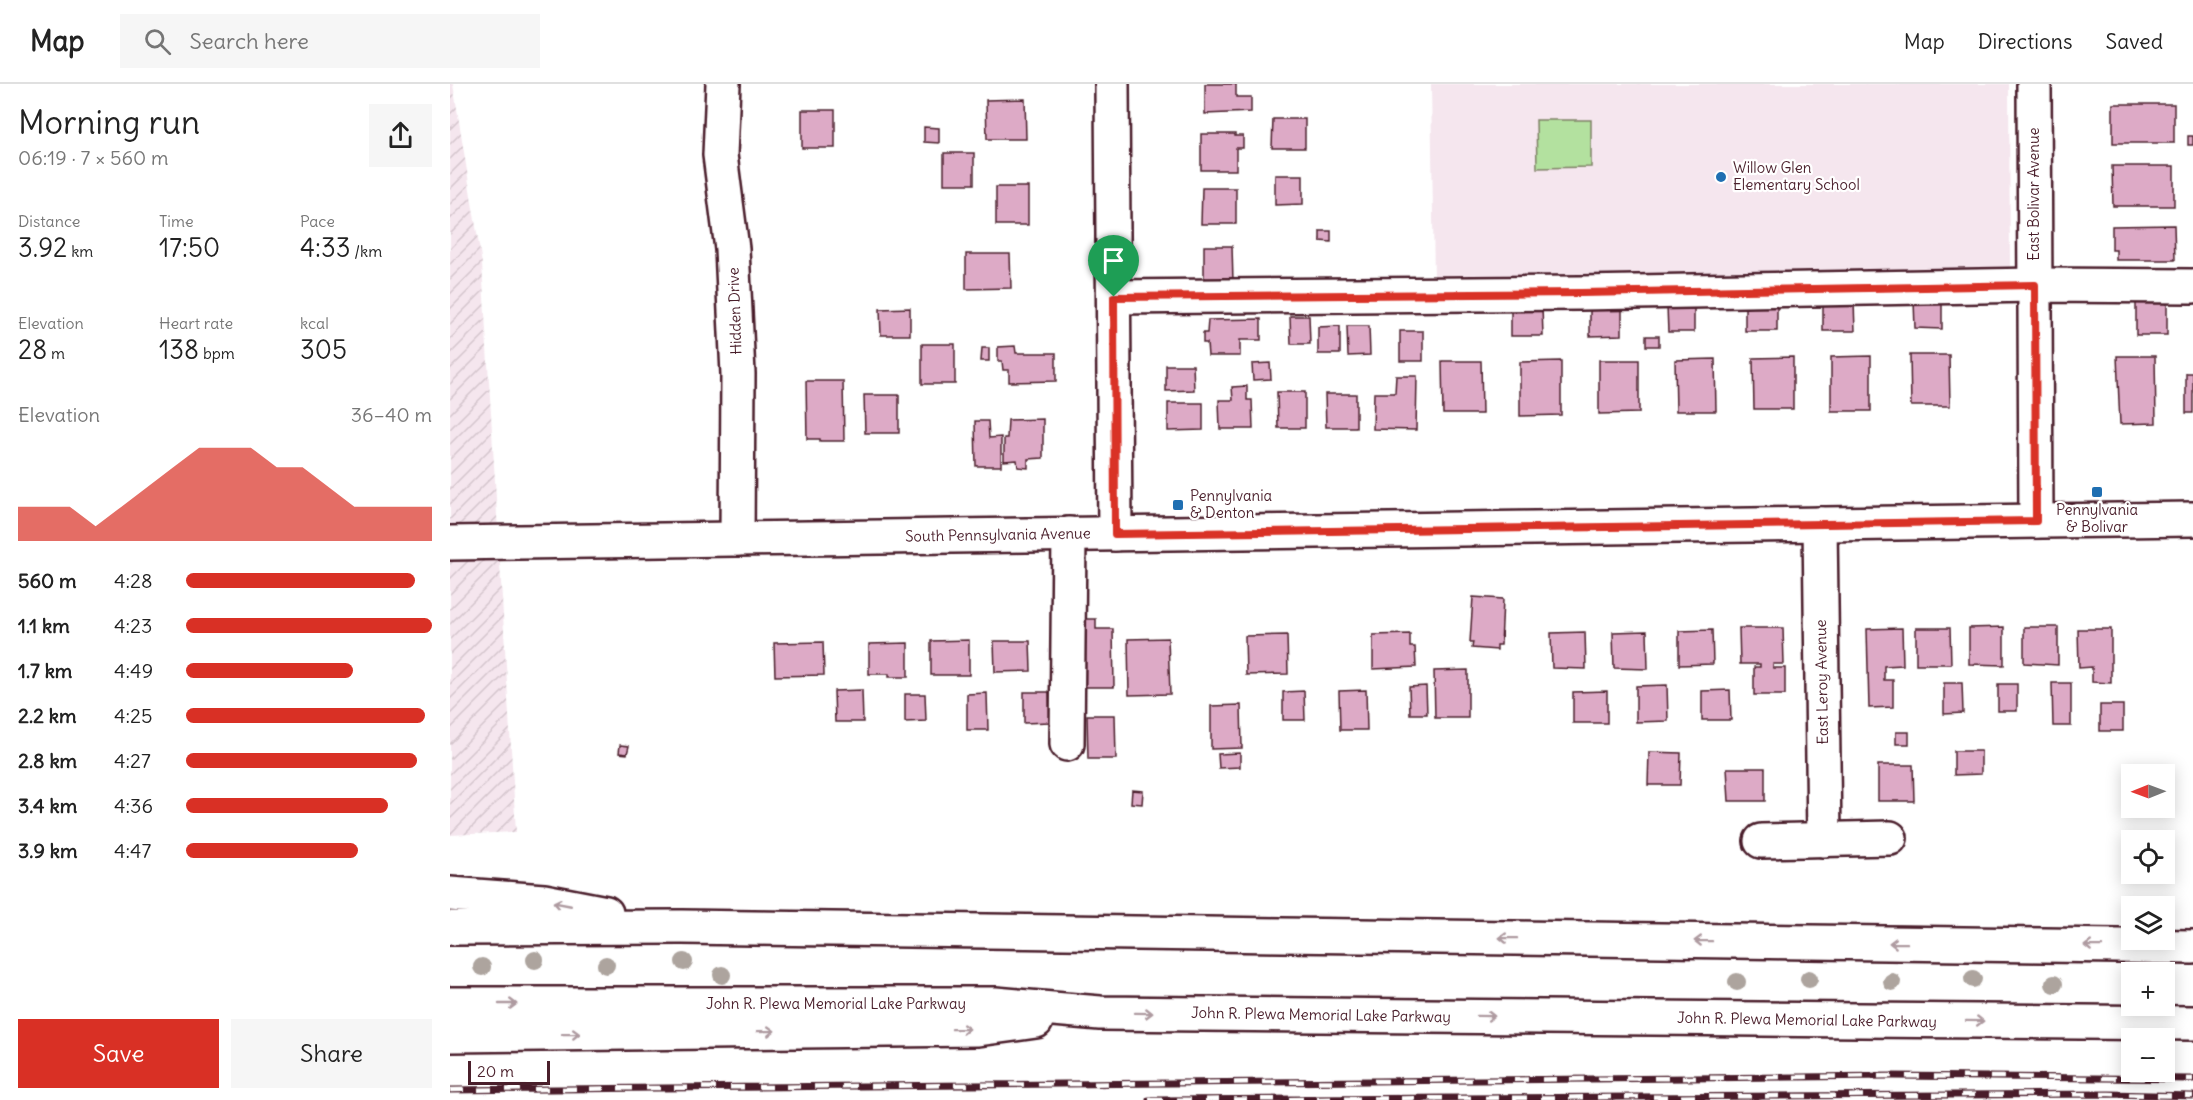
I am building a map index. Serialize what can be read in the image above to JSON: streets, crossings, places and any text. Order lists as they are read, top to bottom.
{
  "streets": {
    "main road": [
      "East Bolivar Avenue",
      "Hidden Drive",
      "South Pennsylvania Avenue",
      "East Leroy Avenue",
      "John R. Plewa Memorial Lake Parkway"
    ]
  },
  "crossings": [
    ["East Bolivar Avenue", "South Pennsylvania Avenue"],
    ["Hidden Drive", "South Pennsylvania Avenue"],
    ["South Pennsylvania Avenue", "East Leroy Avenue"]
  ],
  "places": {
    "other": ["Willow Glen Elementary School"],
    "transit": ["Pennylvania & Bolivar", "Pennylvania & Denton"]
  },
  "scale_bar": "20 m",
  "north": "left",
  "page": {
    "header": "Map",
    "search": "Search here",
    "nav": ["Map", "Directions", "Saved"],
    "heading": ["Morning run", "06:19 · 7 × 560 m"],
    "stats": [
      ["Distance", "3.92 km"],
      ["Time", "17:50"],
      ["Pace", "4:33 /km"],
      ["Elevation", "28 m"],
      ["Heart rate", "138 bpm"],
      ["kcal", "305"]
    ],
    "chart": ["Elevation", "36–40 m"],
    "list": [
      {
        "name": "560 m",
        "note": "4:28"
      },
      {
        "name": "1.1 km",
        "note": "4:23"
      },
      {
        "name": "1.7 km",
        "note": "4:49"
      },
      {
        "name": "2.2 km",
        "note": "4:25"
      },
      {
        "name": "2.8 km",
        "note": "4:27"
      },
      {
        "name": "3.4 km",
        "note": "4:36"
      },
      {
        "name": "3.9 km",
        "note": "4:47"
      }
    ],
    "map_buttons": ["+", "−"],
    "buttons": ["Save", "Share"],
    "scale": "20 m"
  }
}
